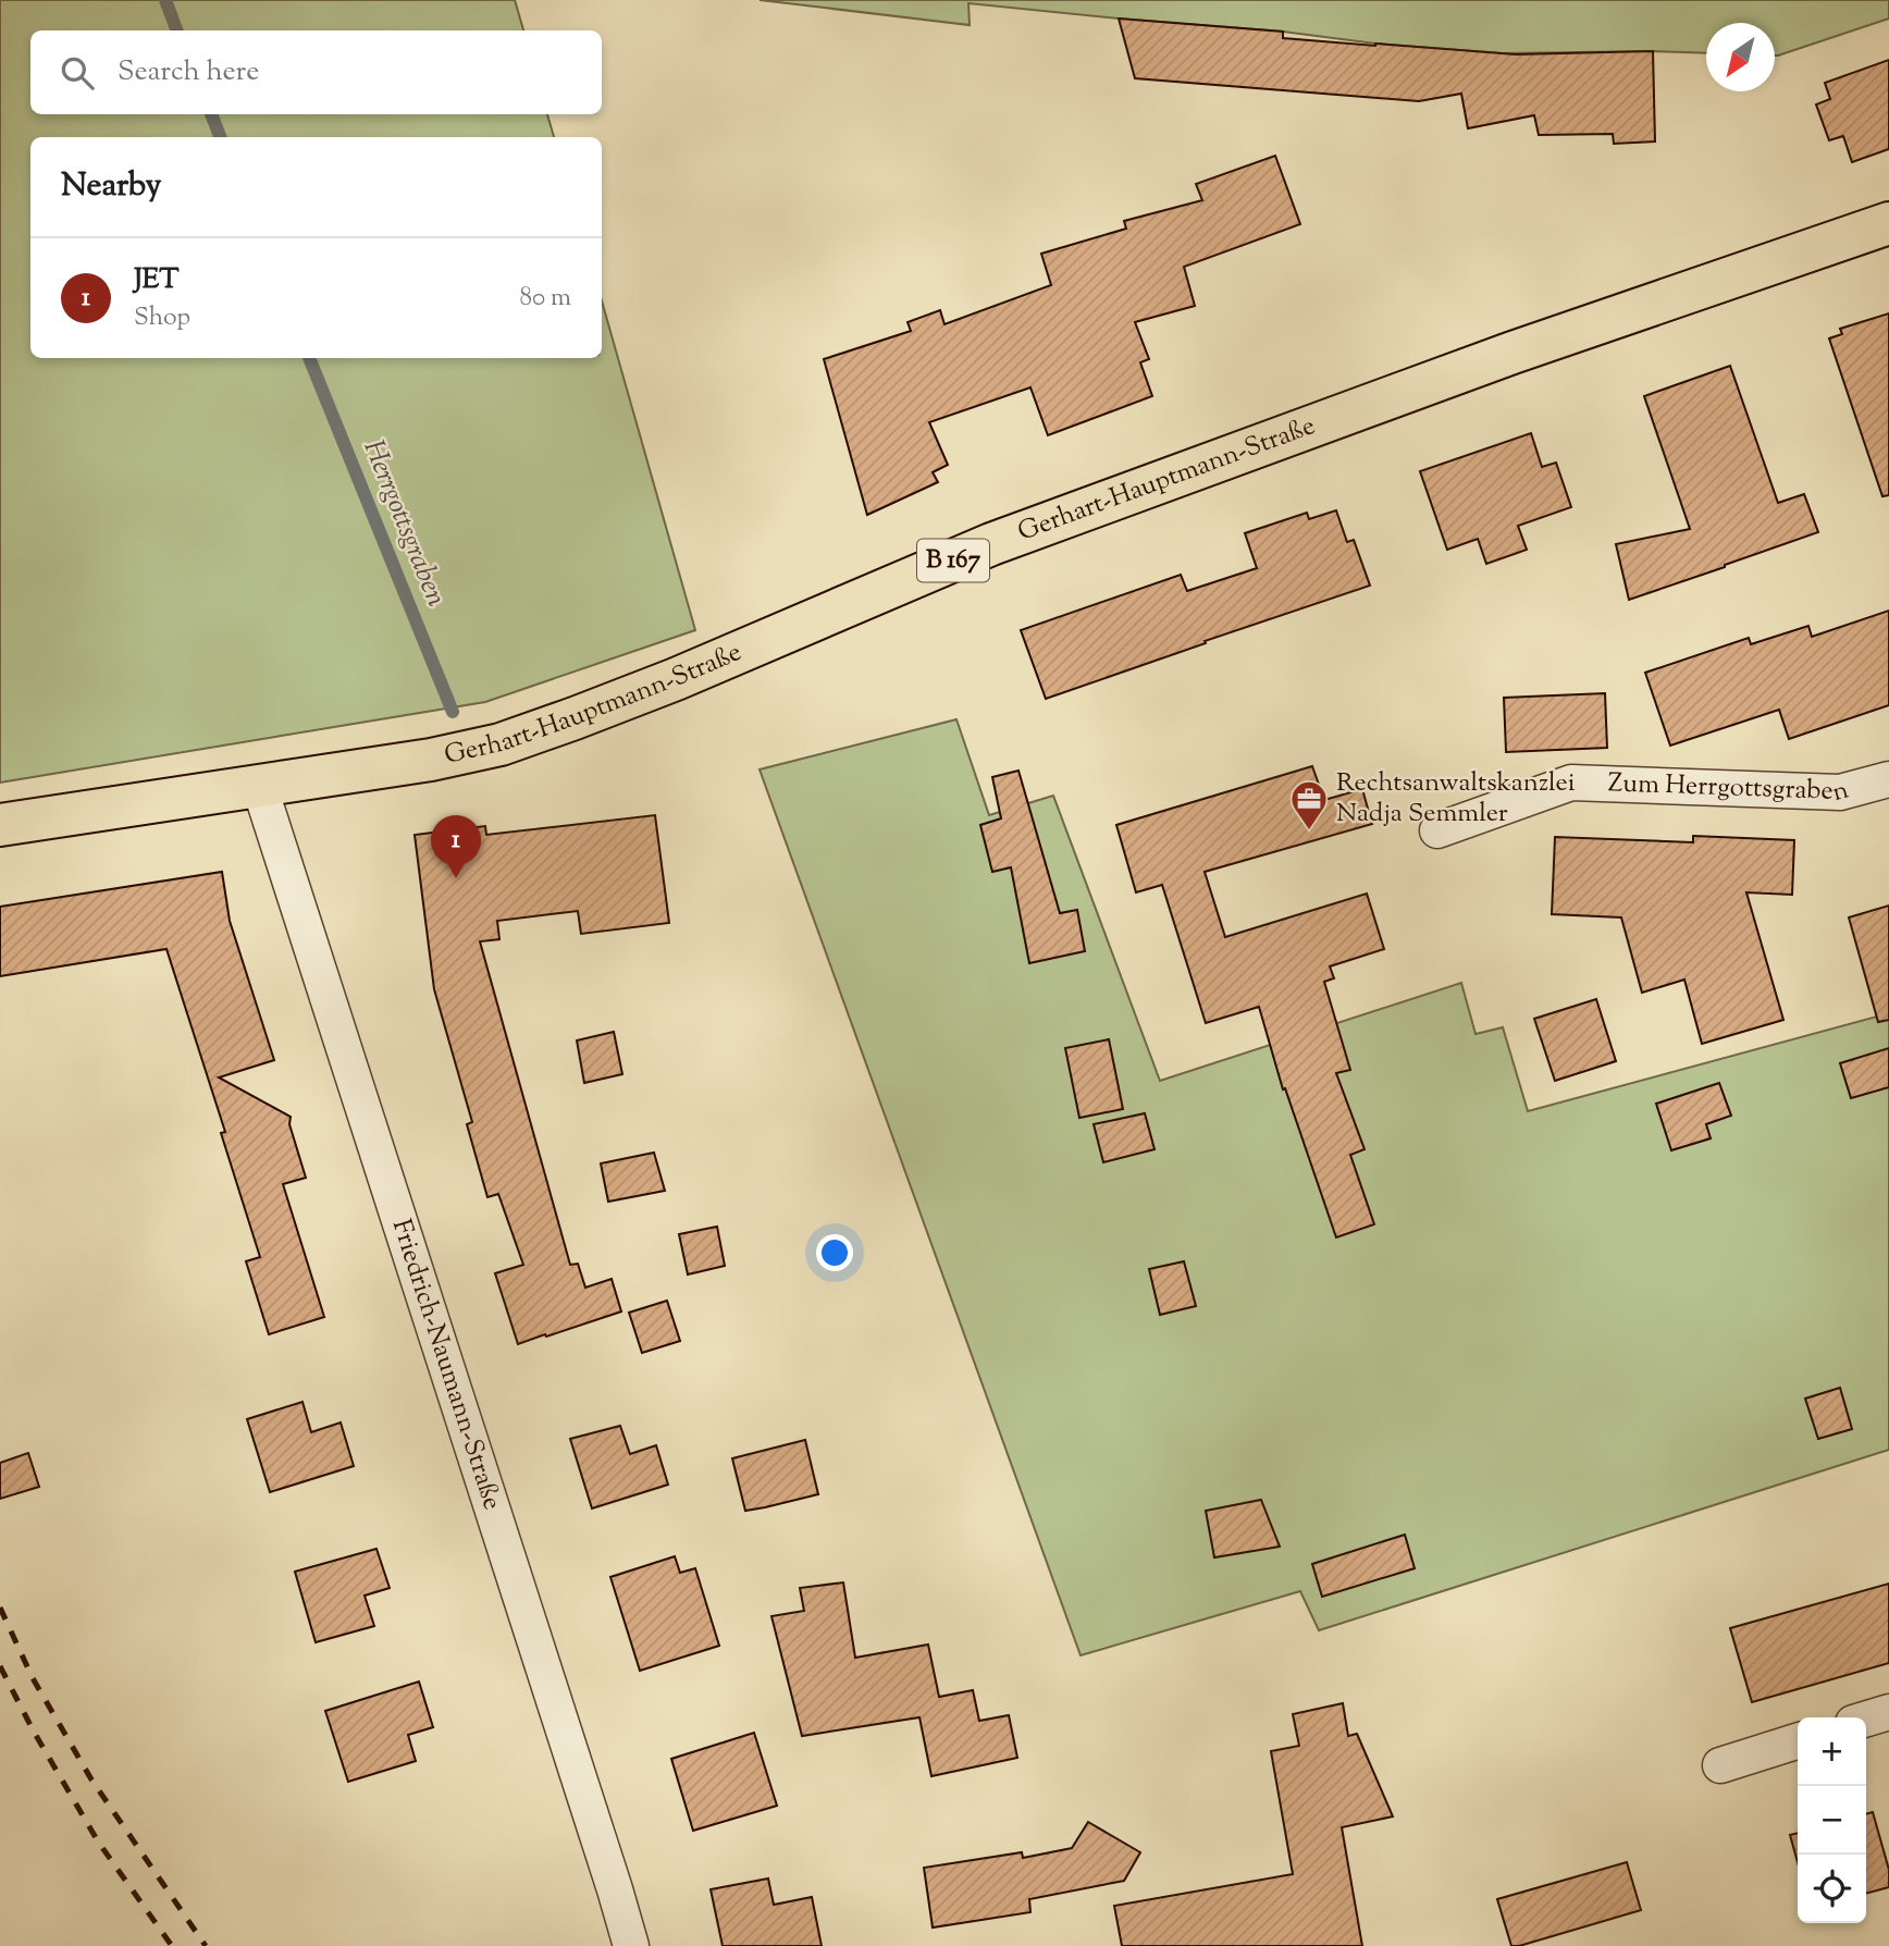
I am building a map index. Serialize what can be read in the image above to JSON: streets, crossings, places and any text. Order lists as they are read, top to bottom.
{
  "streets": {
    "main road": ["Gerhart-Hauptmann-Straße", "B 167"],
    "street": ["Zum Herrgottsgraben", "Friedrich-Naumann-Straße"]
  },
  "crossings": [
    ["Gerhart-Hauptmann-Straße", "Friedrich-Naumann-Straße"]
  ],
  "water": ["Herrgottsgraben"],
  "places": {
    "office": ["Rechtsanwaltskanzlei Nadja Semmler"]
  },
  "north": "bottom left",
  "page": {
    "search": "Search here",
    "heading": "Nearby",
    "list": [
      {
        "mark": "1",
        "name": "JET",
        "note": "Shop",
        "value": "80 m"
      }
    ],
    "pins": "1",
    "map_buttons": ["+", "−"]
  }
}
